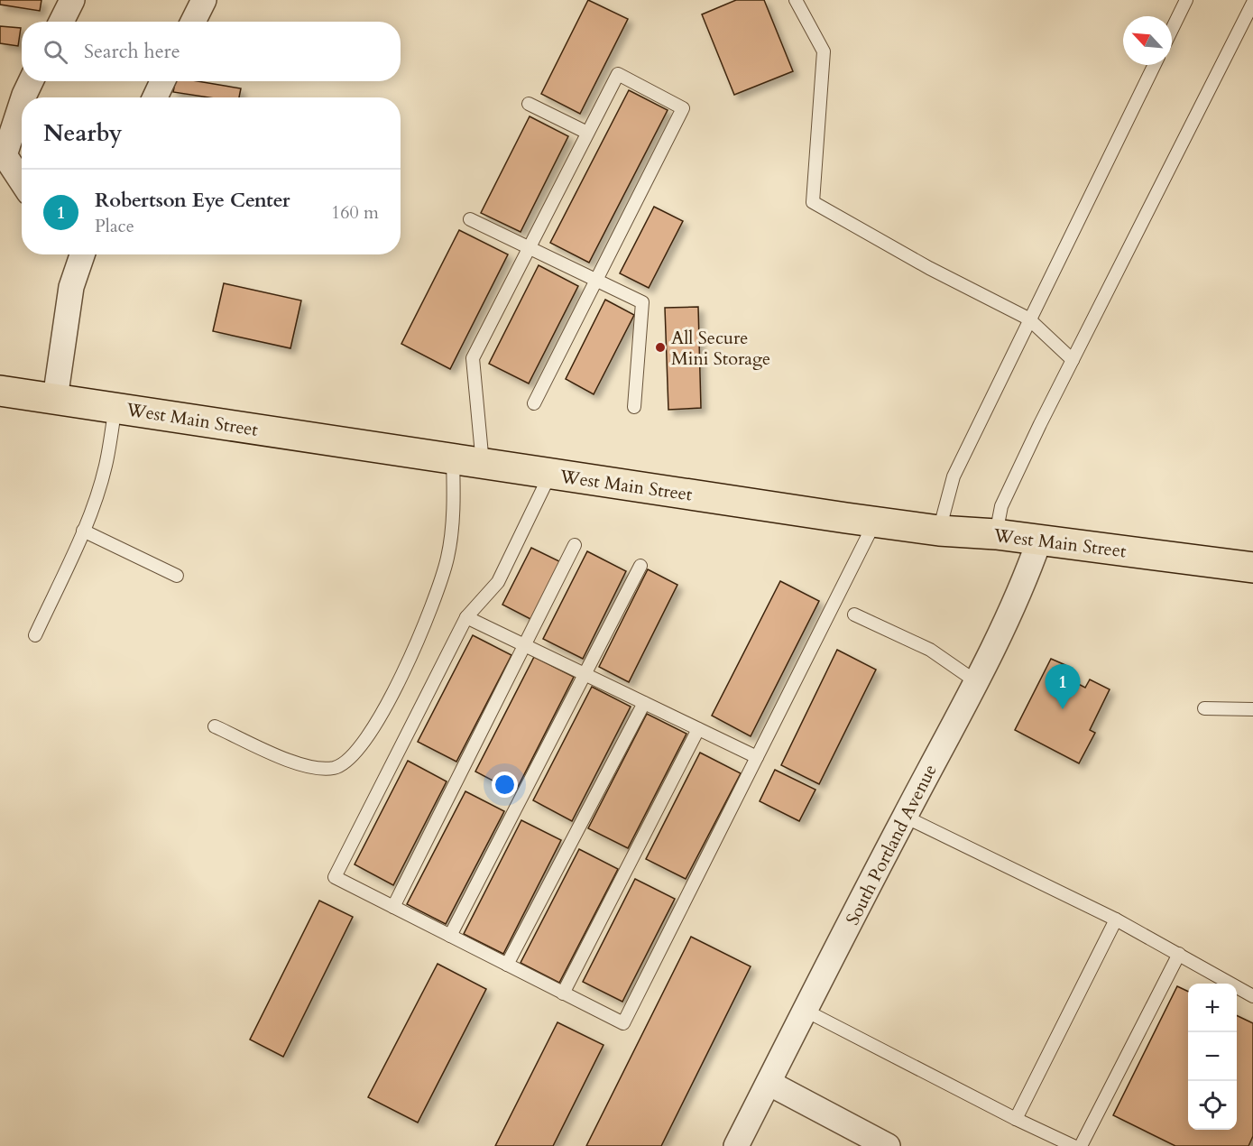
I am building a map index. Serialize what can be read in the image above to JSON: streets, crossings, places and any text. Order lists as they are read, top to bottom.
{
  "streets": {
    "main road": ["West Main Street"],
    "street": ["South Portland Avenue"]
  },
  "crossings": [
    ["West Main Street", "South Portland Avenue"]
  ],
  "places": ["All Secure Mini Storage"],
  "north": "top left",
  "page": {
    "search": "Search here",
    "heading": "Nearby",
    "list": [
      {
        "mark": "1",
        "name": "Robertson Eye Center",
        "note": "Place",
        "value": "160 m"
      }
    ],
    "pins": "1",
    "map_buttons": ["+", "−"]
  }
}
